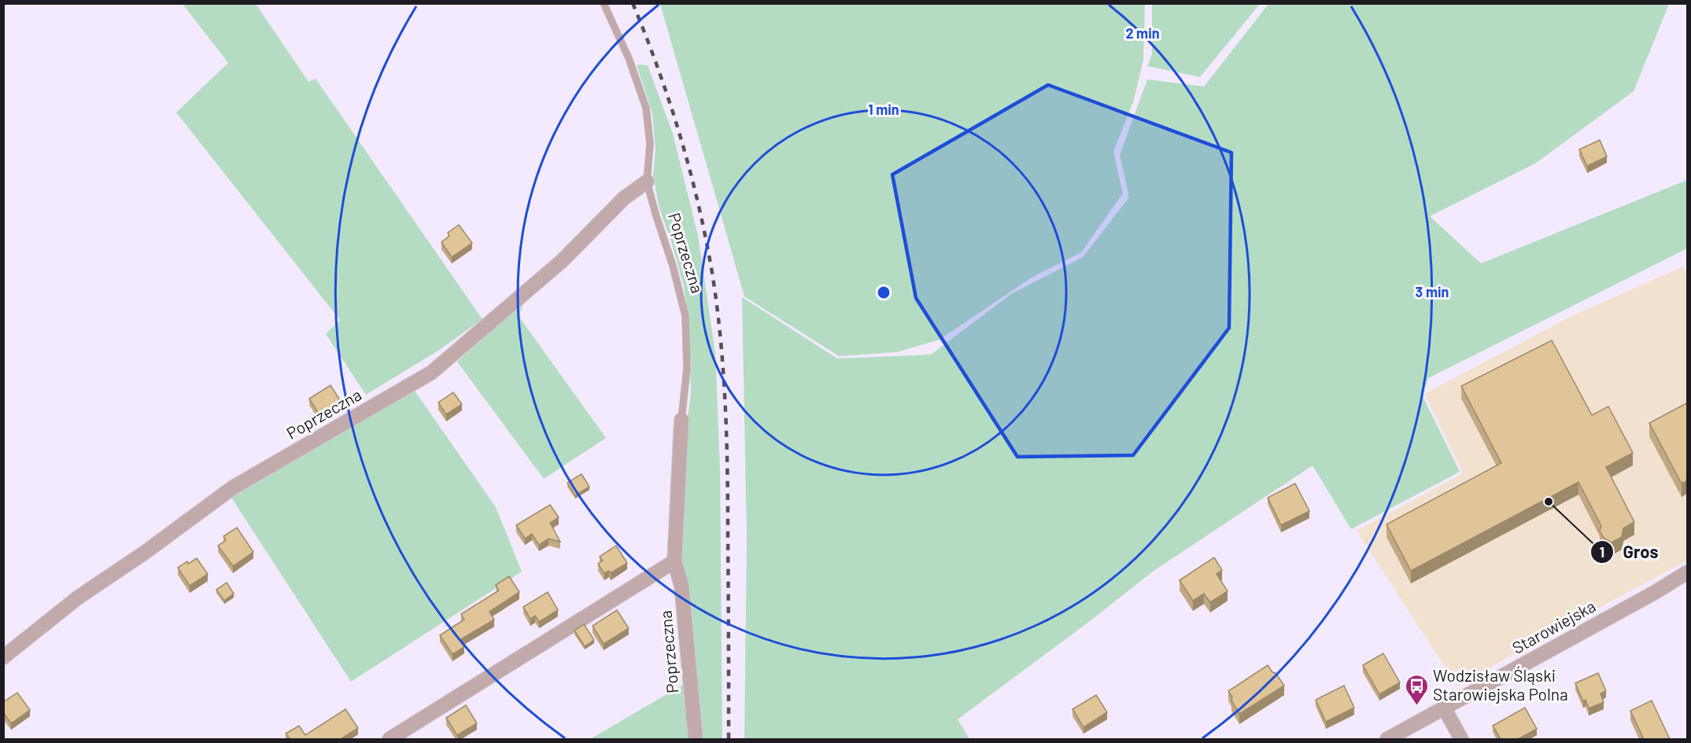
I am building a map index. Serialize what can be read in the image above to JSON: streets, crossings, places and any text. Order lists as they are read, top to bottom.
{
  "streets": {
    "street": ["Poprzeczna", "Starowiejska"]
  },
  "places": {
    "other": ["Gros"],
    "bus stop": ["Wodzisław Śląski Starowiejska Polna"]
  },
  "rings": ["2 min", "1 min", "3 min"]
}
